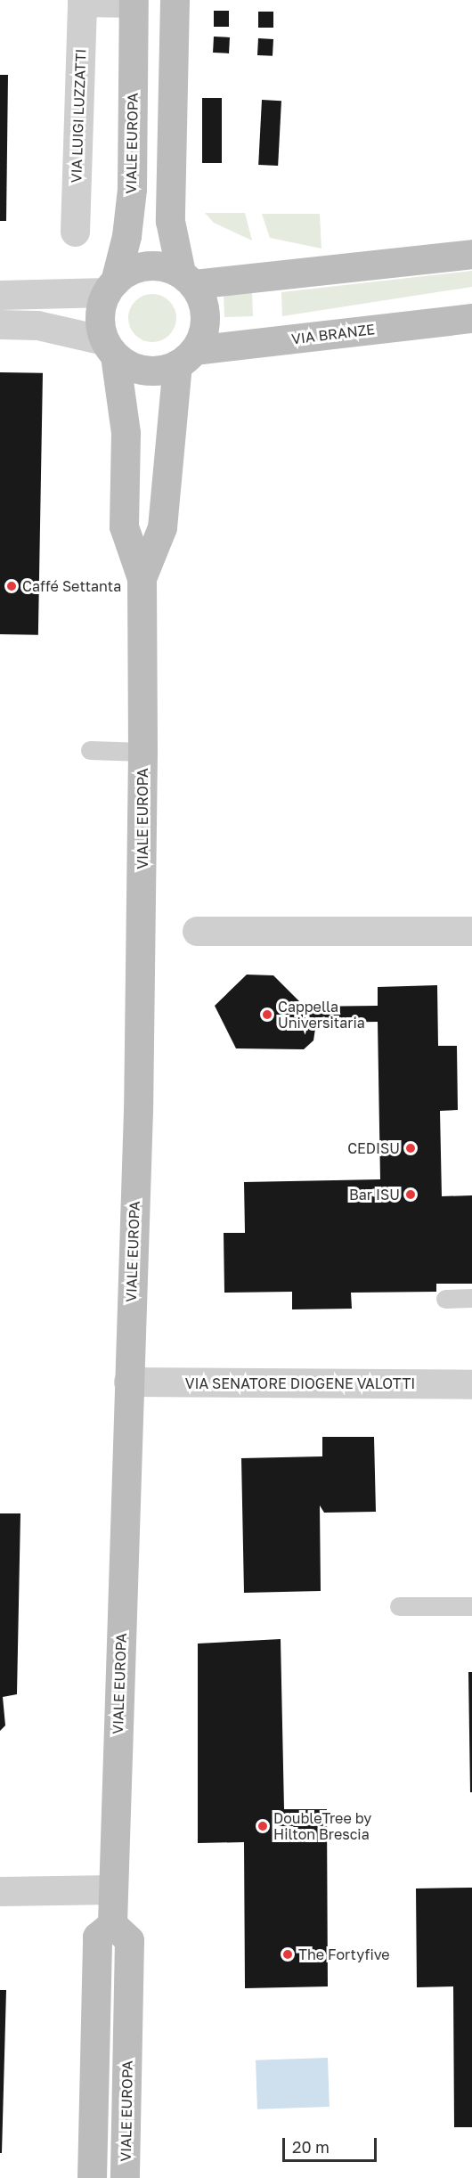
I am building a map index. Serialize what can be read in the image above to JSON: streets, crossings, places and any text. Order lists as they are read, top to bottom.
{
  "streets": {
    "street": [
      "VIA LUIGI LUZZATTI",
      "VIALE EUROPA",
      "VIA BRANZE",
      "VIA SENATORE DIOGENE VALOTTI"
    ]
  },
  "crossings": [
    ["VIA LUIGI LUZZATTI", "VIALE EUROPA"],
    ["VIALE EUROPA", "VIA BRANZE"],
    ["VIALE EUROPA", "VIA SENATORE DIOGENE VALOTTI"]
  ],
  "places": [
    "Caffé Settanta",
    "Cappella Universitaria",
    "CEDISU",
    "Bar ISU",
    "DoubleTree by Hilton Brescia",
    "The Fortyfive"
  ],
  "scale_bar": "20 m"
}
